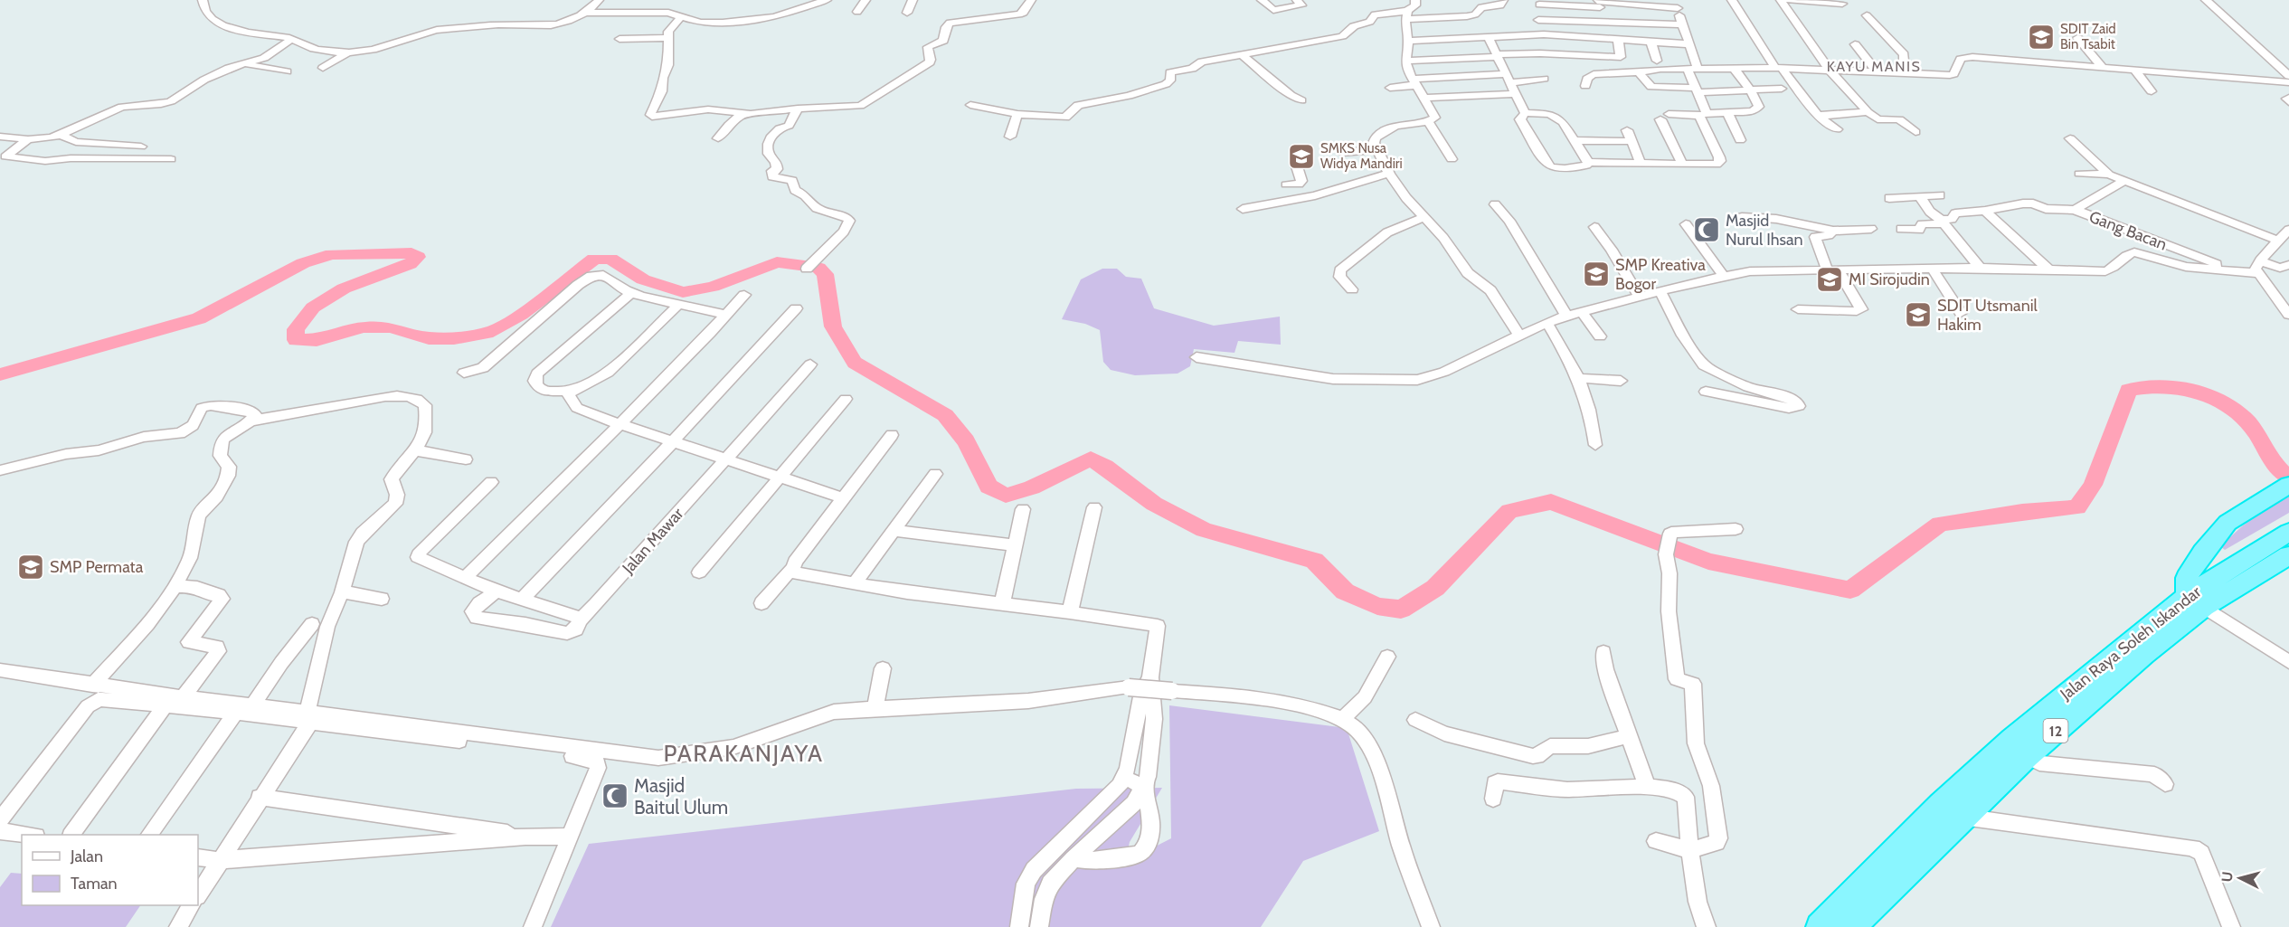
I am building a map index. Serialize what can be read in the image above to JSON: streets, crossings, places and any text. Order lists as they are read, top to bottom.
{
  "streets": {
    "highway": ["Jalan Raya Soleh Iskandar", "12"],
    "street": ["Gang Bacan", "Jalan Mawar"]
  },
  "districts": ["KAYU MANIS", "PARAKANJAYA"],
  "places": {
    "school or university": [
      "SDIT Zaid Bin Tsabit",
      "SMKS Nusa Widya Mandiri",
      "SMP Kreativa Bogor",
      "MI Sirojudin",
      "SDIT Utsmanil Hakim",
      "SMP Permata"
    ],
    "mosque": ["Masjid Nurul Ihsan", "Masjid Baitul Ulum"]
  },
  "legend": ["Jalan", "Taman"],
  "north": "left"
}
